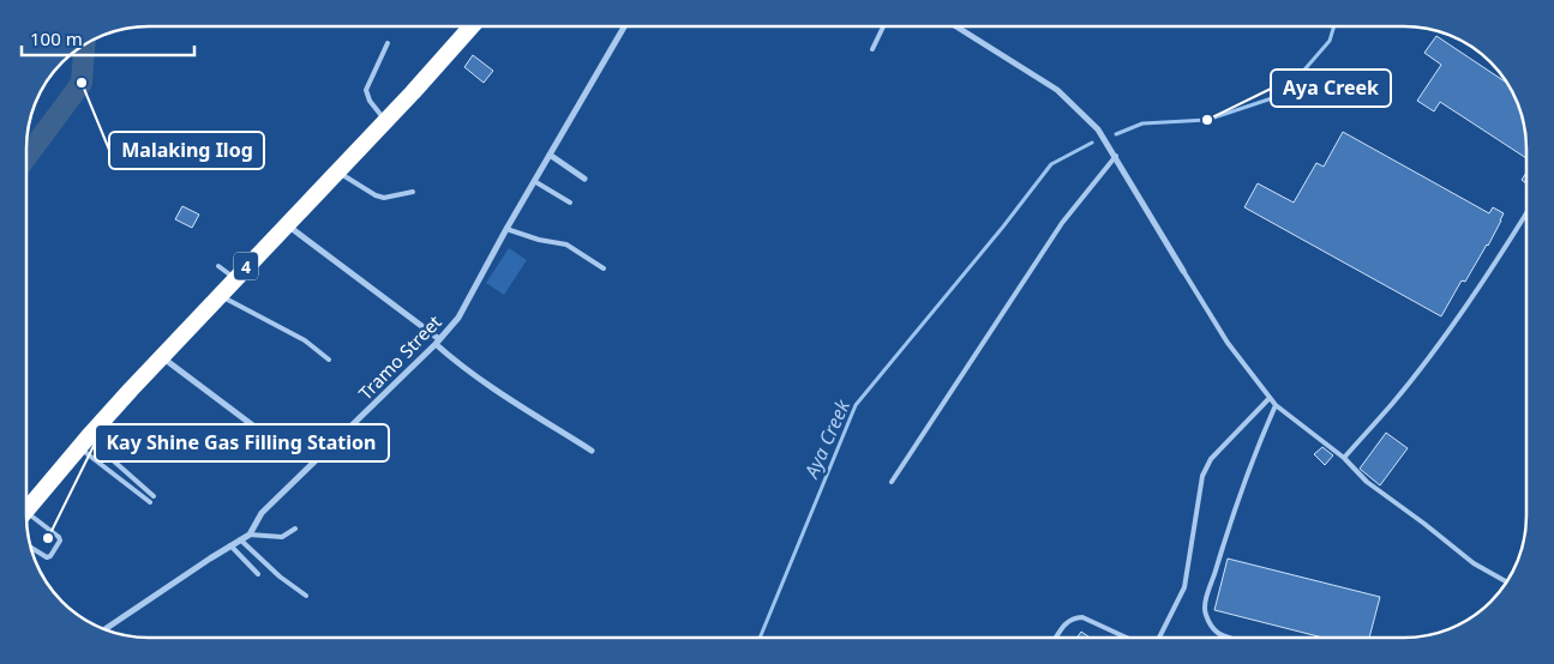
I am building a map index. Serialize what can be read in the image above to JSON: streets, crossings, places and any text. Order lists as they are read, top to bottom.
{
  "streets": {
    "highway": ["4"],
    "street": ["Tramo Street"]
  },
  "water": ["Aya Creek"],
  "places": ["Malaking Ilog", "Aya Creek", "Kay Shine Gas Filling Station"],
  "scale_bar": "100 m"
}
